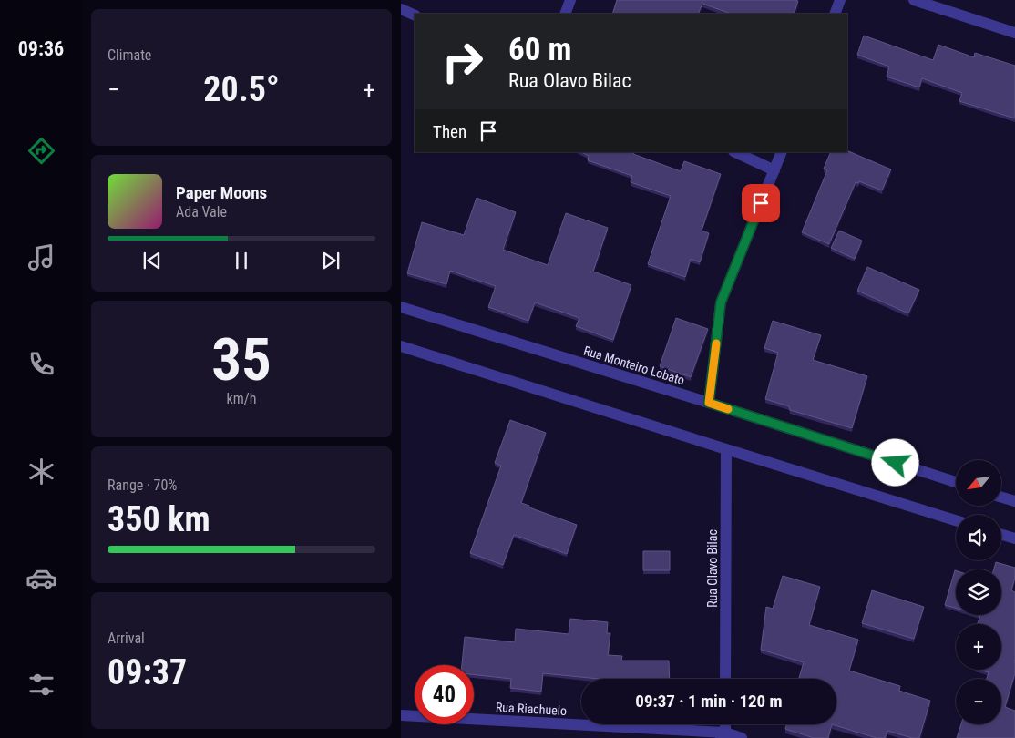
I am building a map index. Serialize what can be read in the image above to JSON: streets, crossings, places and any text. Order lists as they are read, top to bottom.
{
  "streets": {
    "street": ["Rua Monteiro Lobato", "Rua Olavo Bilac", "Rua Riachuelo"]
  },
  "north": "bottom left",
  "page": {
    "tabs": "09:36",
    "tile": [
      "Climate",
      ["35", "km/h"],
      ["Range · 70%", "350 km"],
      ["Arrival", "09:37"]
    ],
    "turn": ["60 m", "Rua Olavo Bilac"],
    "heat": ["−", "20.5°", "+"],
    "then": "Then",
    "song": ["Paper Moons", "Ada Vale"],
    "map_buttons": ["+", "−"],
    "limit": "40",
    "trip": "09:37 · 1 min · 120 m"
  }
}
